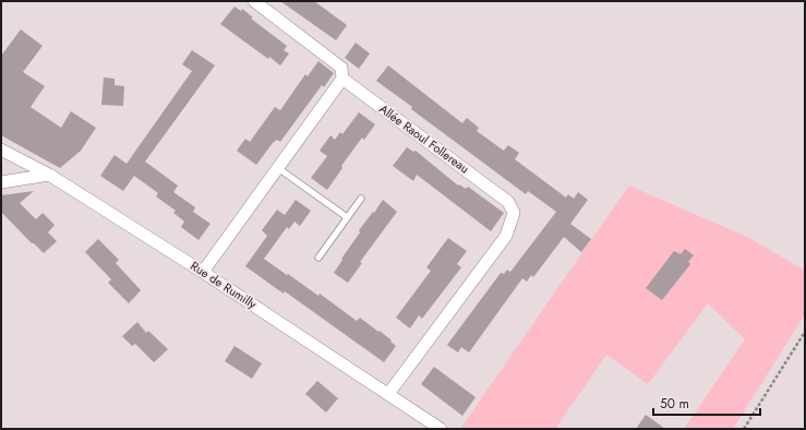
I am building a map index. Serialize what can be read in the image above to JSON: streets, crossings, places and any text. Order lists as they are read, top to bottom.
{
  "streets": {
    "street": ["Allée Raoul Follereau", "Rue de Rumilly"]
  },
  "crossings": [
    ["Allée Raoul Follereau", "Rue de Rumilly"]
  ],
  "scale_bar": "50 m"
}
